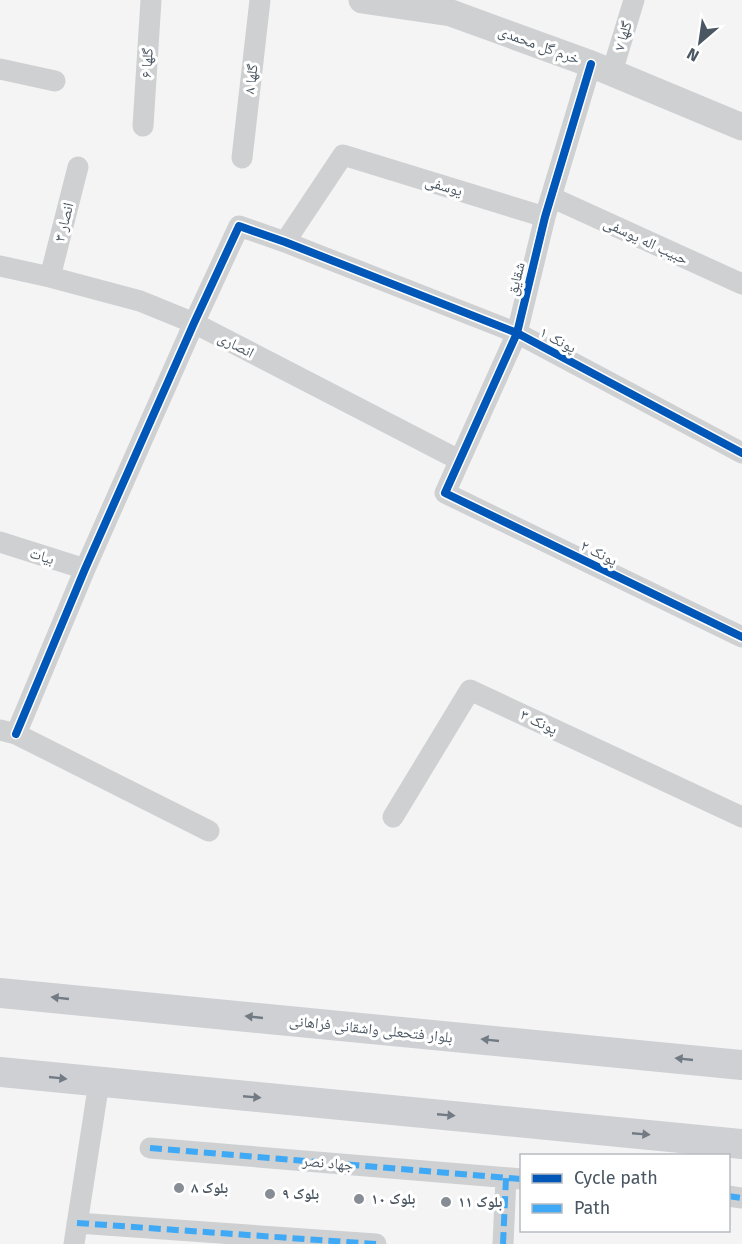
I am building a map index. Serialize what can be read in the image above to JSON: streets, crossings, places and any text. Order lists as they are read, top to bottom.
{
  "streets": {
    "main road": ["بلوار فتحعلی واشقانی فراهانی"],
    "street": [
      "گلها ۷",
      "خرم گل محمدی",
      "گلها ۶",
      "گلها ۸",
      "یوسفی",
      "انصار ۳",
      "حبیب اله یوسفی",
      "شقایق",
      "پونک ۱",
      "انصاری",
      "پونک ۲",
      "بیات",
      "پونک ۳",
      "جهاد نصر"
    ]
  },
  "crossings": [
    ["گلها ۷", "خرم گل محمدی"],
    ["گلها ۷", "شقایق"],
    ["خرم گل محمدی", "شقایق"],
    ["یوسفی", "شقایق"],
    ["یوسفی", "پونک ۱"],
    ["انصار ۳", "انصاری"],
    ["حبیب اله یوسفی", "شقایق"],
    ["شقایق", "پونک ۱"],
    ["شقایق", "انصاری"],
    ["شقایق", "پونک ۲"],
    ["پونک ۱", "انصاری"]
  ],
  "places": [
    "بلوک ۸",
    "بلوک ۹",
    "بلوک ۱۰",
    "بلوک ۱۱"
  ],
  "legend": ["Cycle path", "Path"],
  "north": "bottom left"
}
